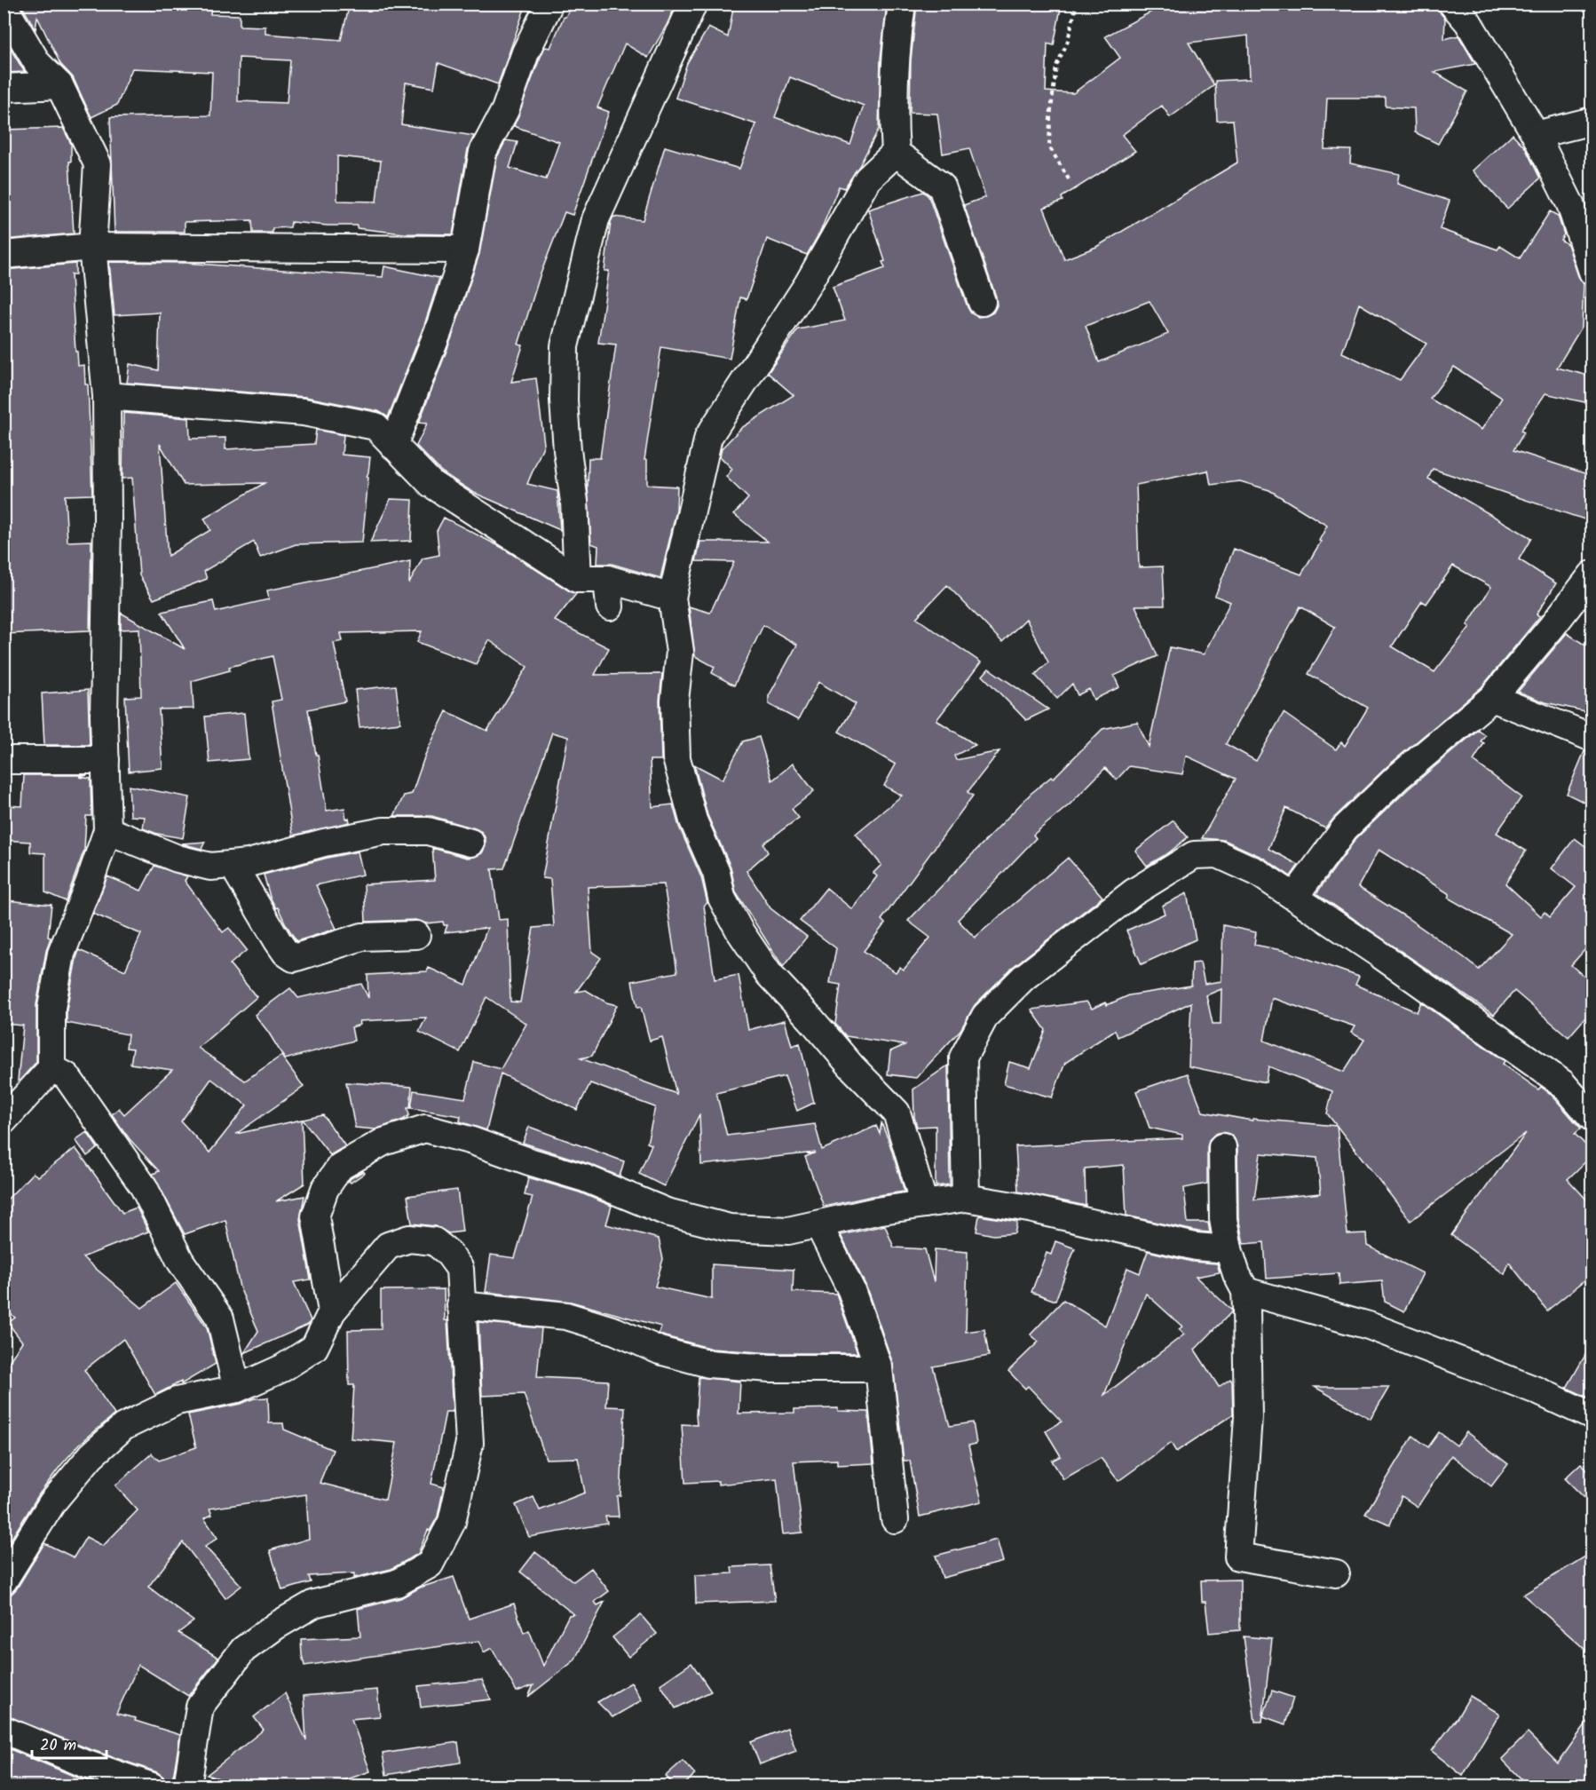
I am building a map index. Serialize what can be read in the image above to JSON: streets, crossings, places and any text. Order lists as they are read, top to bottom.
{
  "scale_bar": "20 m"
}
